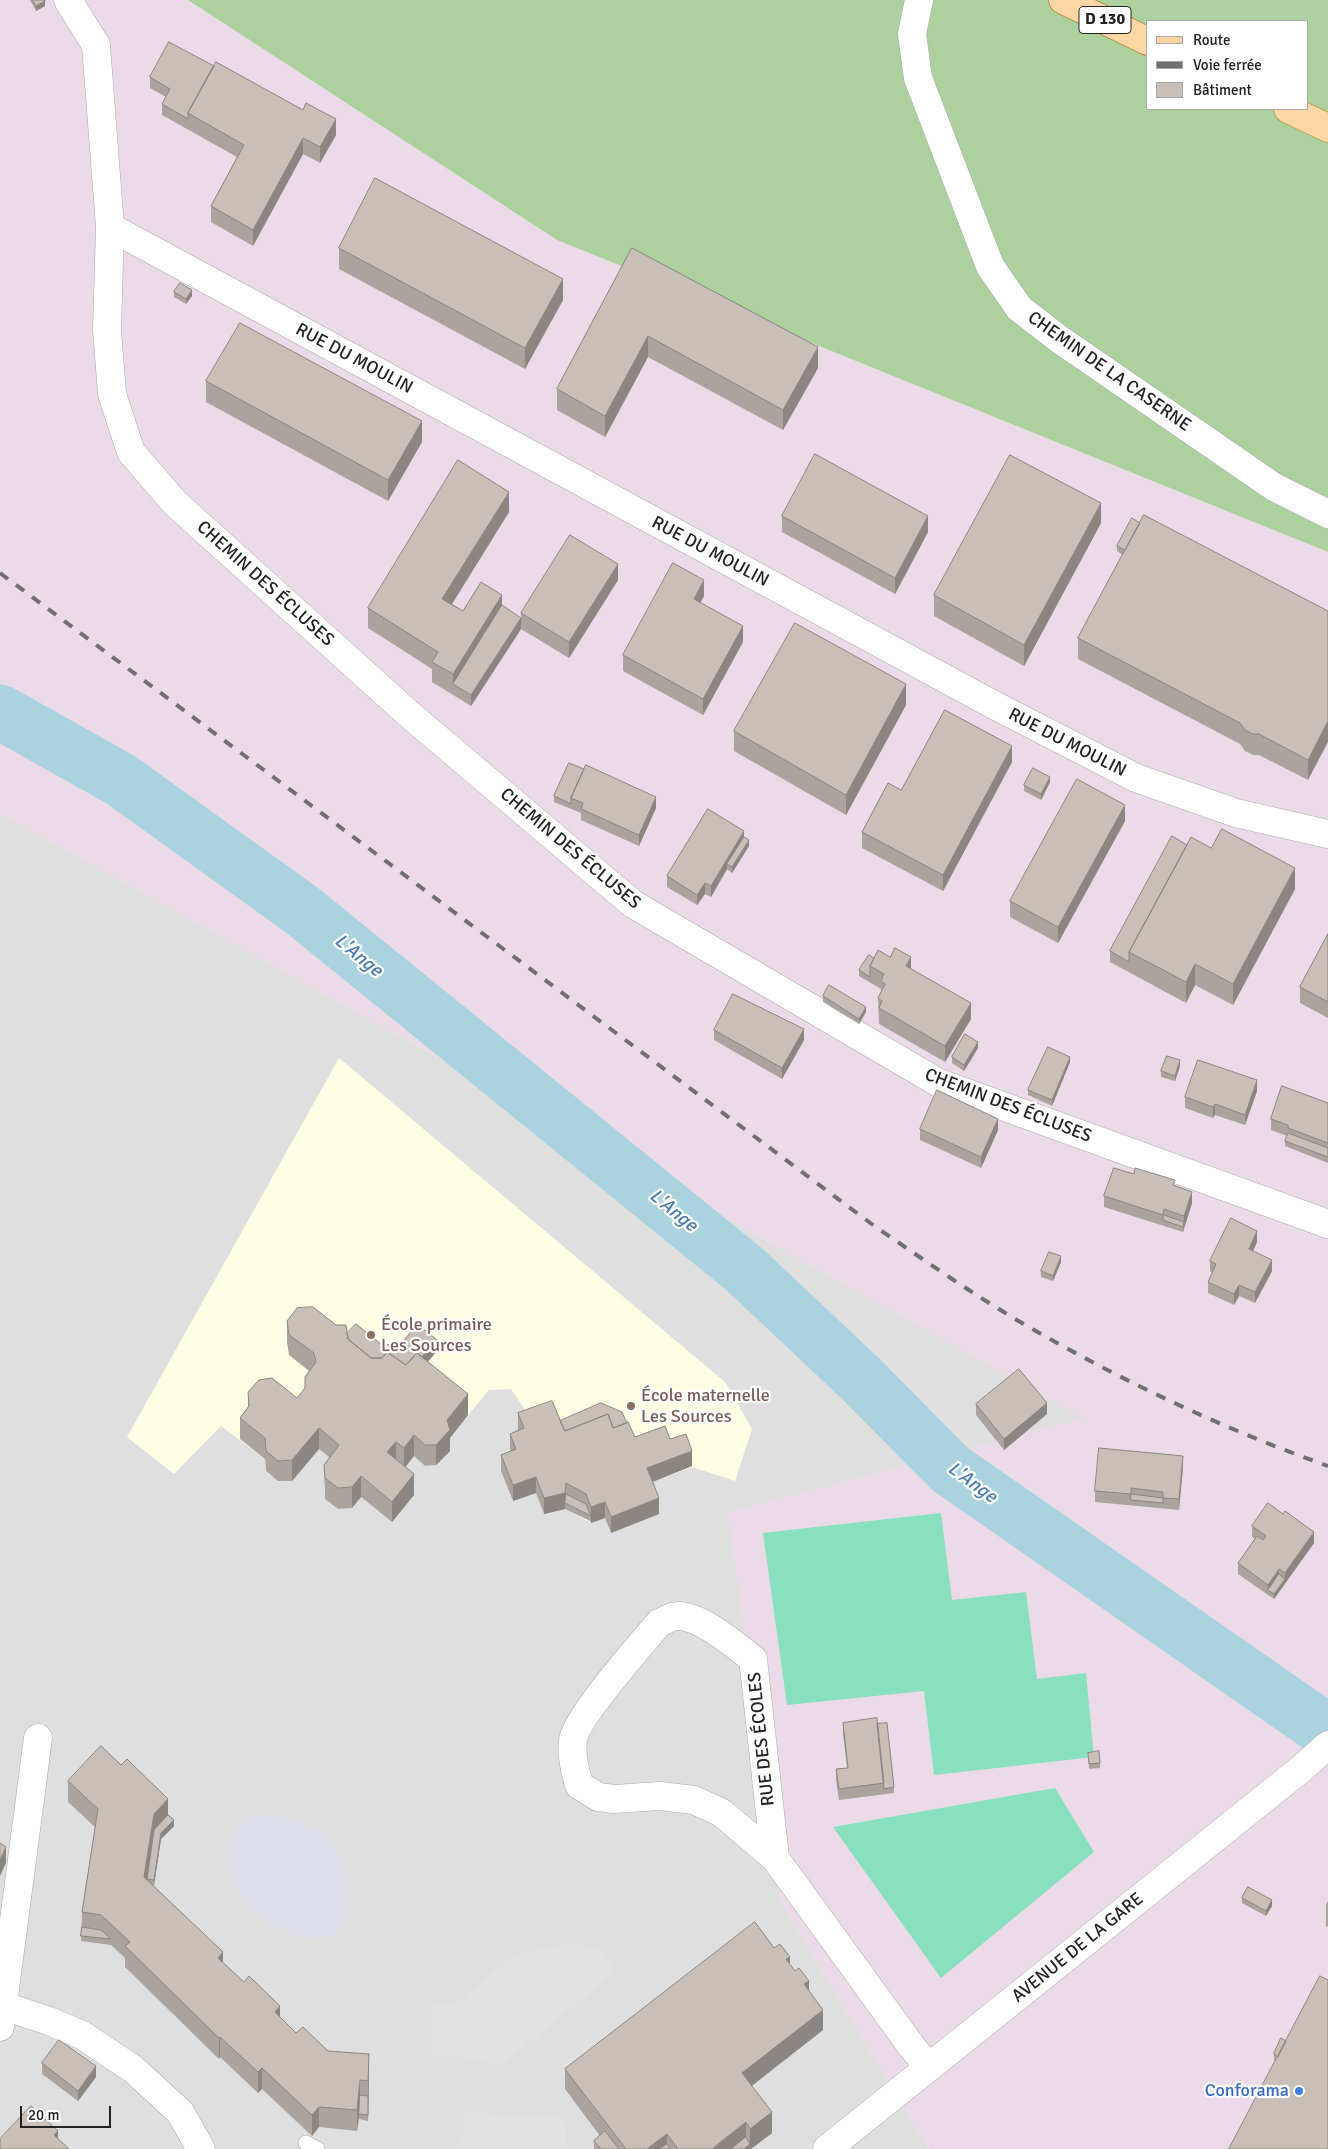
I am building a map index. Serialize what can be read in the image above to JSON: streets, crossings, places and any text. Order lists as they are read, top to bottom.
{
  "streets": {
    "main road": ["D 130"],
    "street": [
      "RUE DU MOULIN",
      "CHEMIN DE LA CASERNE",
      "CHEMIN DES ÉCLUSES",
      "RUE DES ÉCOLES",
      "AVENUE DE LA GARE"
    ]
  },
  "crossings": [
    ["RUE DU MOULIN", "CHEMIN DES ÉCLUSES"],
    ["RUE DES ÉCOLES", "AVENUE DE LA GARE"]
  ],
  "water": ["L'Ange"],
  "places": ["École primaire Les Sources", "École maternelle Les Sources", "Conforama"],
  "legend": ["Route", "Voie ferrée", "Bâtiment"],
  "scale_bar": "20 m"
}
